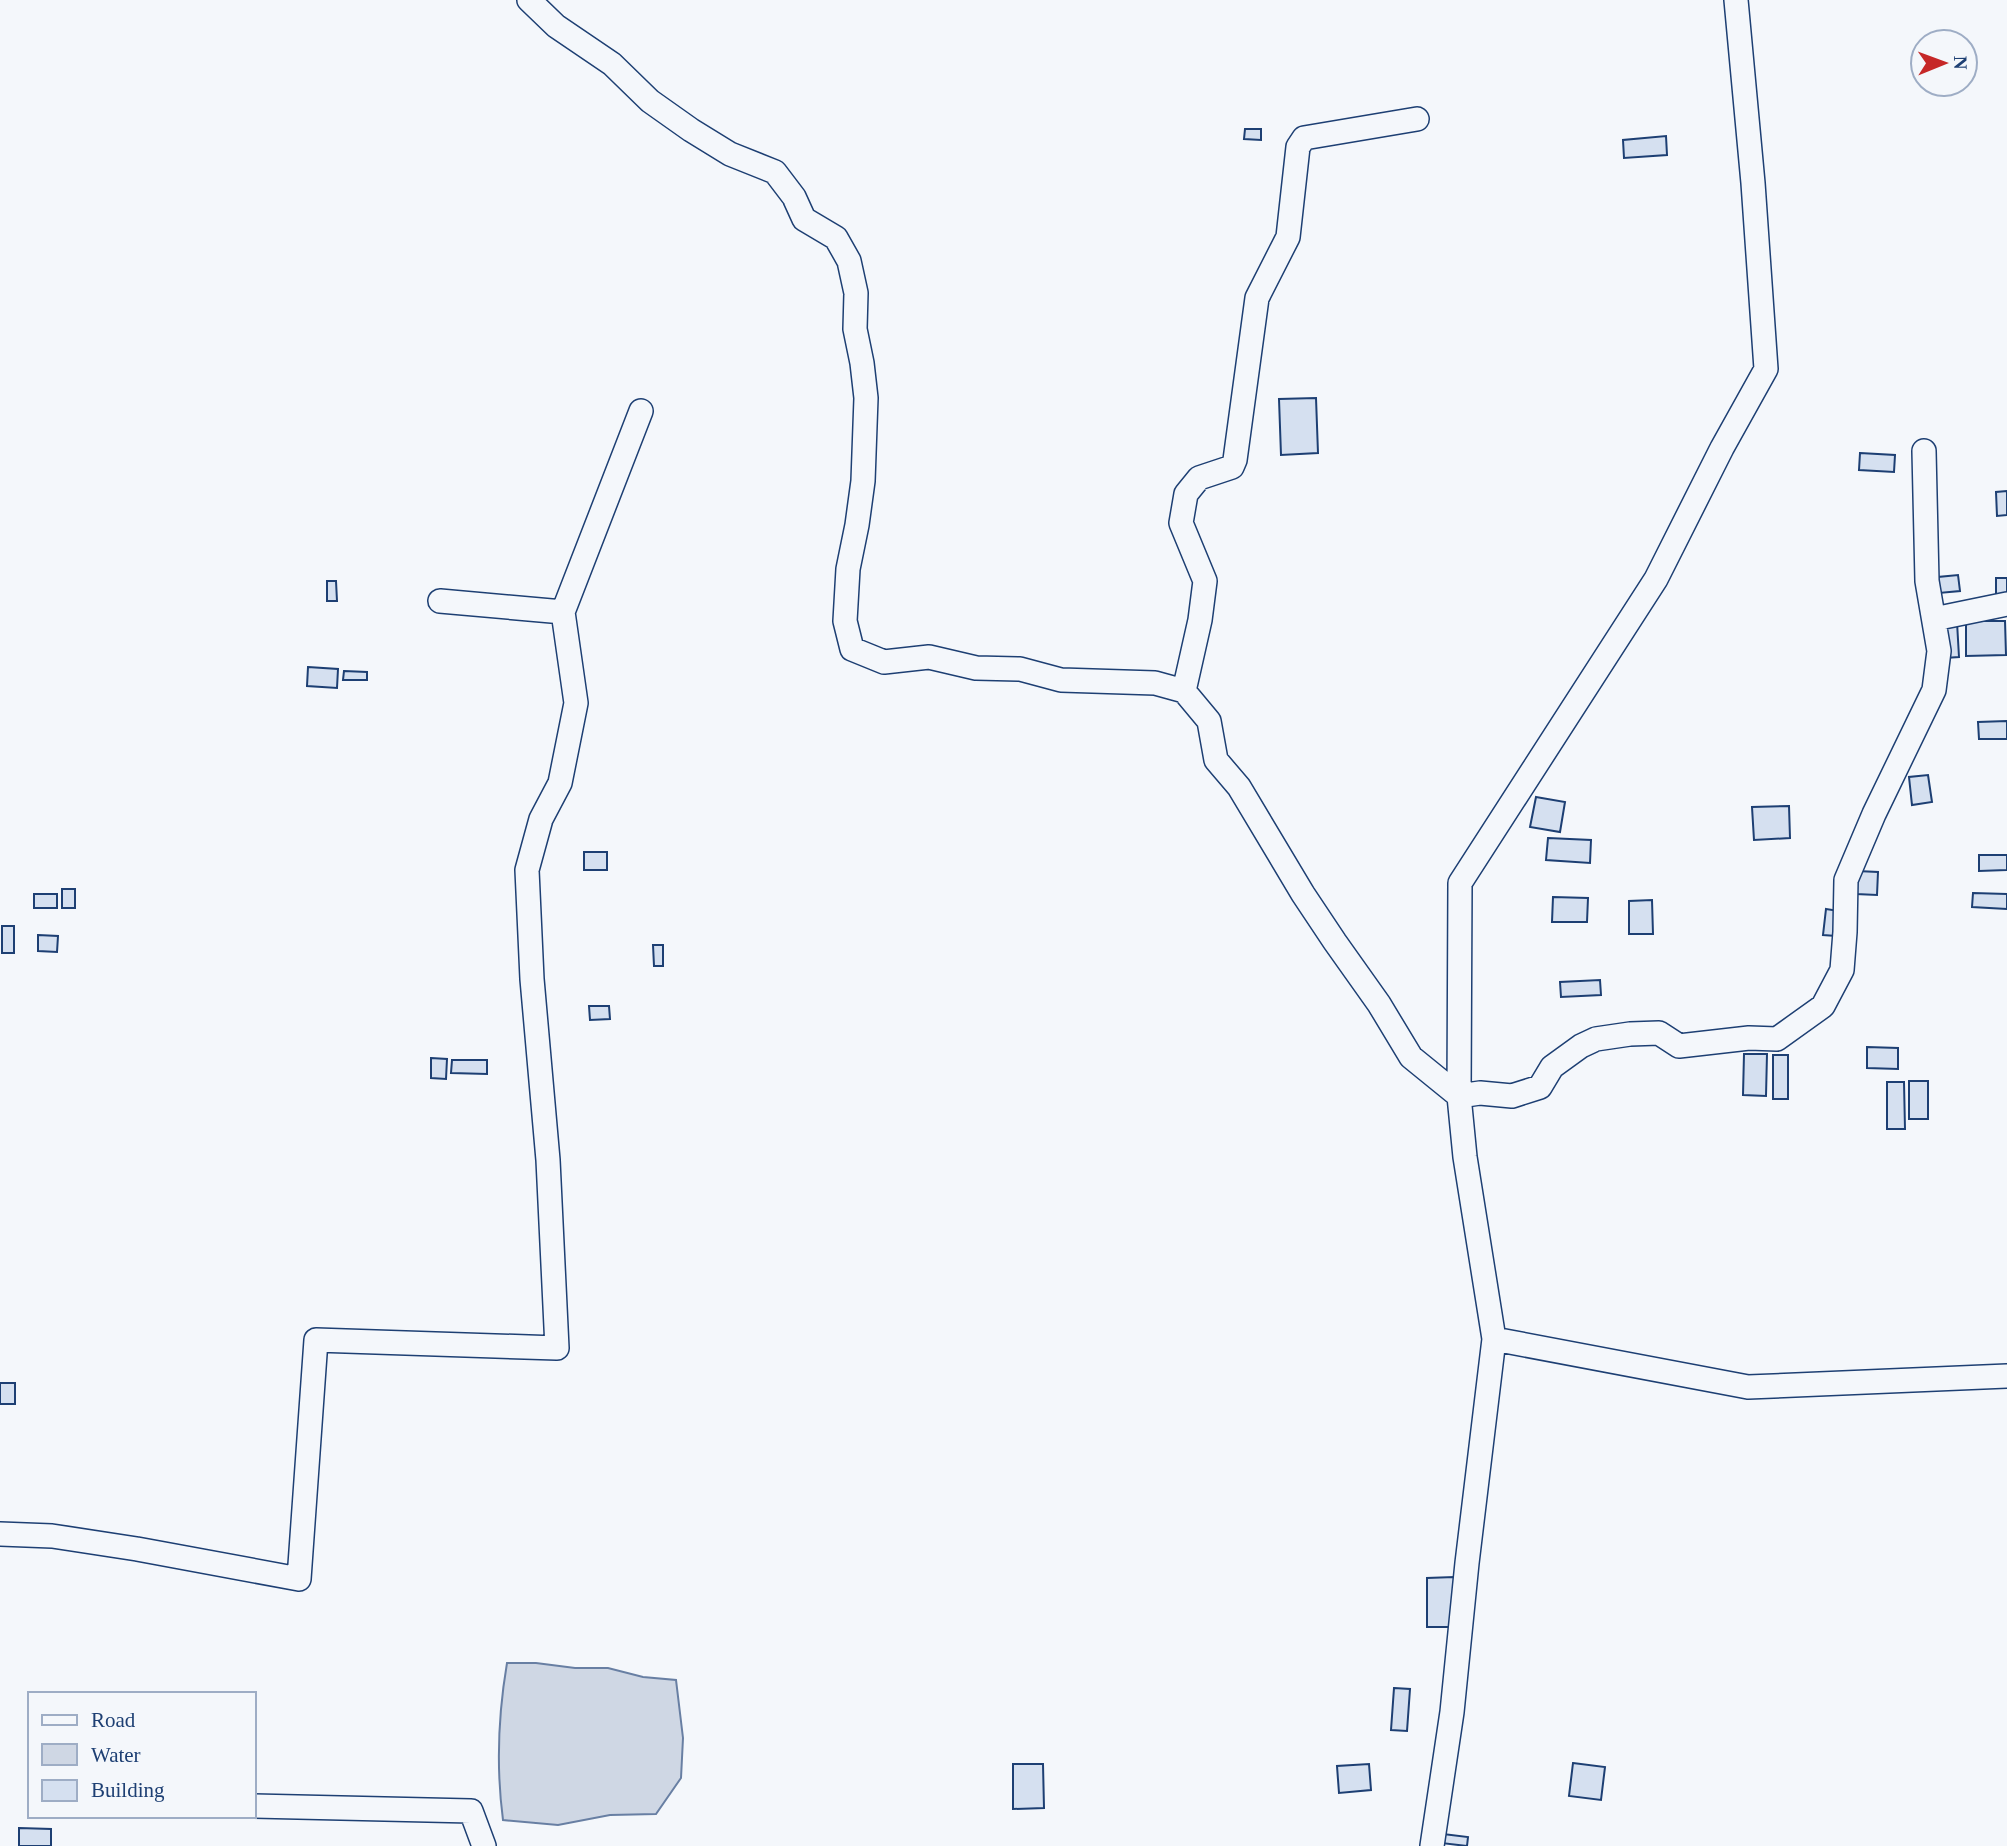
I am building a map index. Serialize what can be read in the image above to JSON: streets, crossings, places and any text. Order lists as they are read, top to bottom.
{
  "legend": ["Road", "Water", "Building"],
  "north": "right"
}
